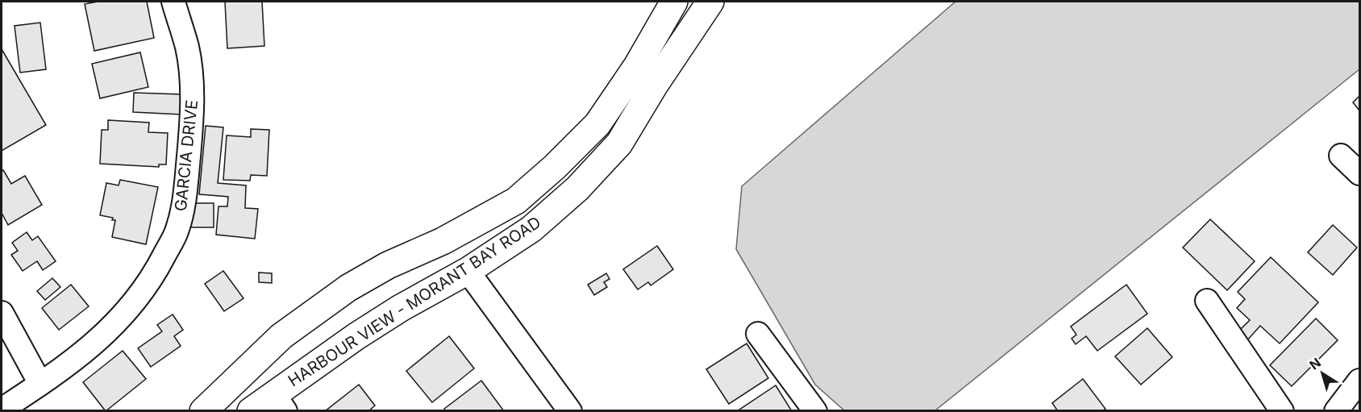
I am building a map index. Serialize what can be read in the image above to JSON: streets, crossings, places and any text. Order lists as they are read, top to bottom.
{
  "streets": {
    "highway": ["HARBOUR VIEW - MORANT BAY ROAD"],
    "street": ["GARCIA DRIVE"]
  },
  "north": "top left"
}
